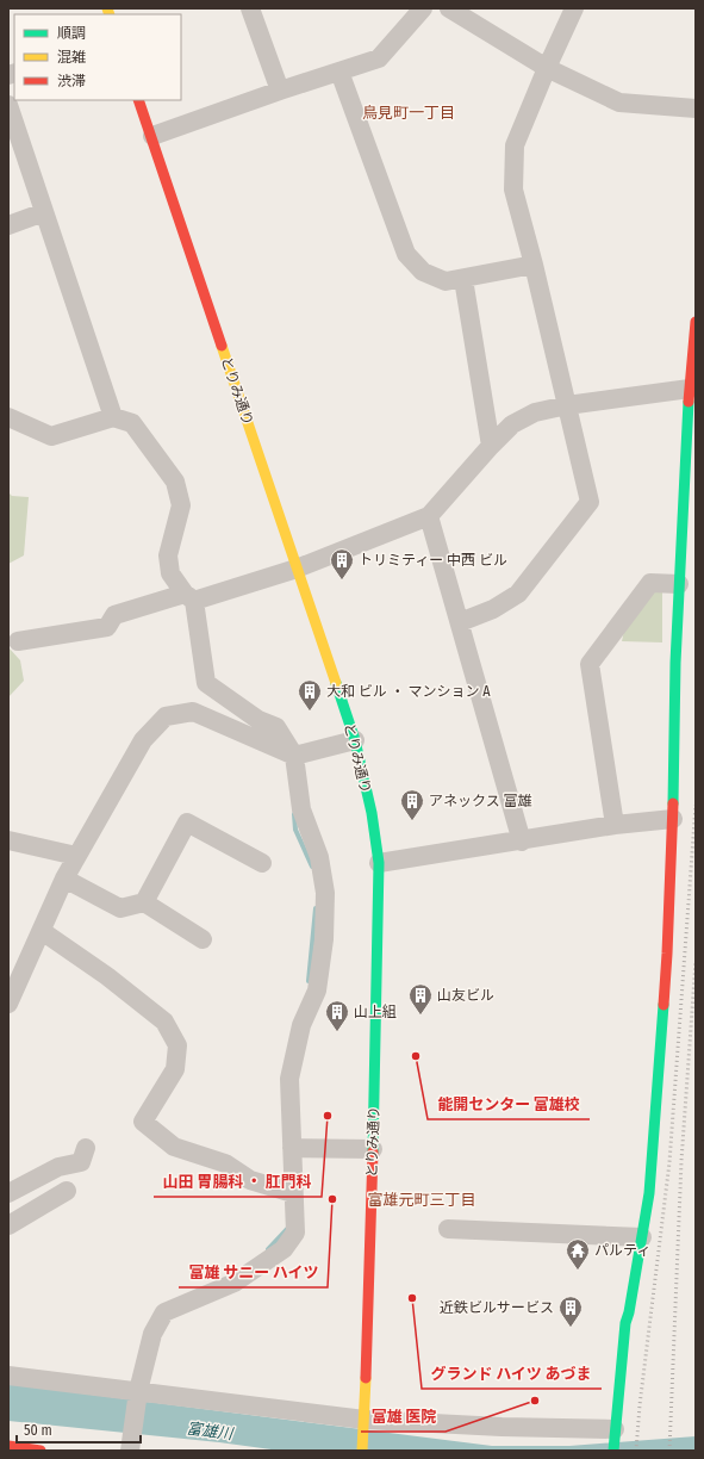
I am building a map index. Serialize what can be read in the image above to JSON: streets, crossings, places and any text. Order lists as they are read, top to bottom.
{
  "streets": {
    "street": ["とりみ通り"]
  },
  "districts": ["鳥見町一丁目", "富雄元町三丁目"],
  "water": ["富雄川"],
  "places": {
    "building": [
      "トリミティー 中西 ビル",
      "大和 ビル ・ マンション A",
      "アネックス 富雄",
      "山友ビル",
      "山上組",
      "近鉄ビルサービス"
    ],
    "other": [
      "能開センター 富雄校",
      "山田 胃腸科 ・ 肛門科",
      "富雄 サニー ハイツ",
      "グランド ハイツ あづま",
      "富雄 医院"
    ],
    "temple": ["パルティ"]
  },
  "legend": ["順調", "混雑", "渋滞"],
  "scale_bar": "50 m"
}
